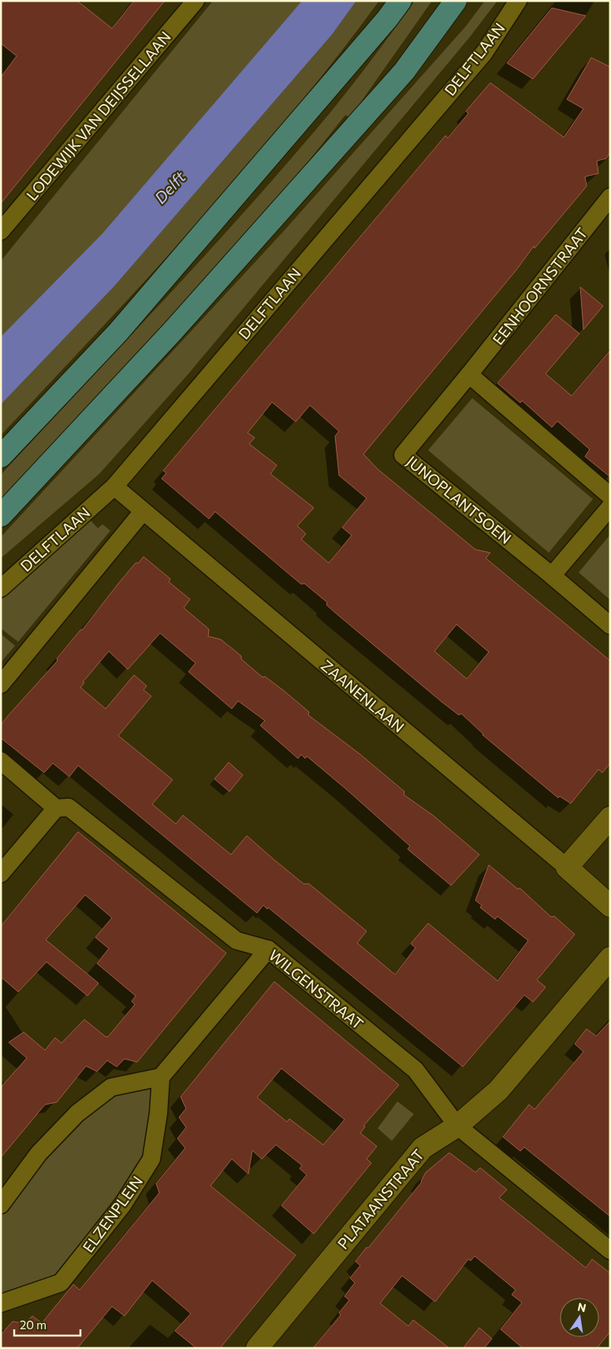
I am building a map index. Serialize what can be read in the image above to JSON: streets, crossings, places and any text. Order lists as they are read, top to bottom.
{
  "streets": {
    "street": [
      "DELFTLAAN",
      "LODEWIJK VAN DEIJSSELLAAN",
      "EENHOORNSTRAAT",
      "JUNOPLANTSOEN",
      "ZAANENLAAN",
      "WILGENSTRAAT",
      "PLATAANSTRAAT",
      "ELZENPLEIN"
    ]
  },
  "crossings": [
    ["DELFTLAAN", "ZAANENLAAN"],
    ["EENHOORNSTRAAT", "JUNOPLANTSOEN"],
    ["WILGENSTRAAT", "PLATAANSTRAAT"]
  ],
  "water": ["Delft"],
  "scale_bar": "20 m",
  "north": "top"
}
